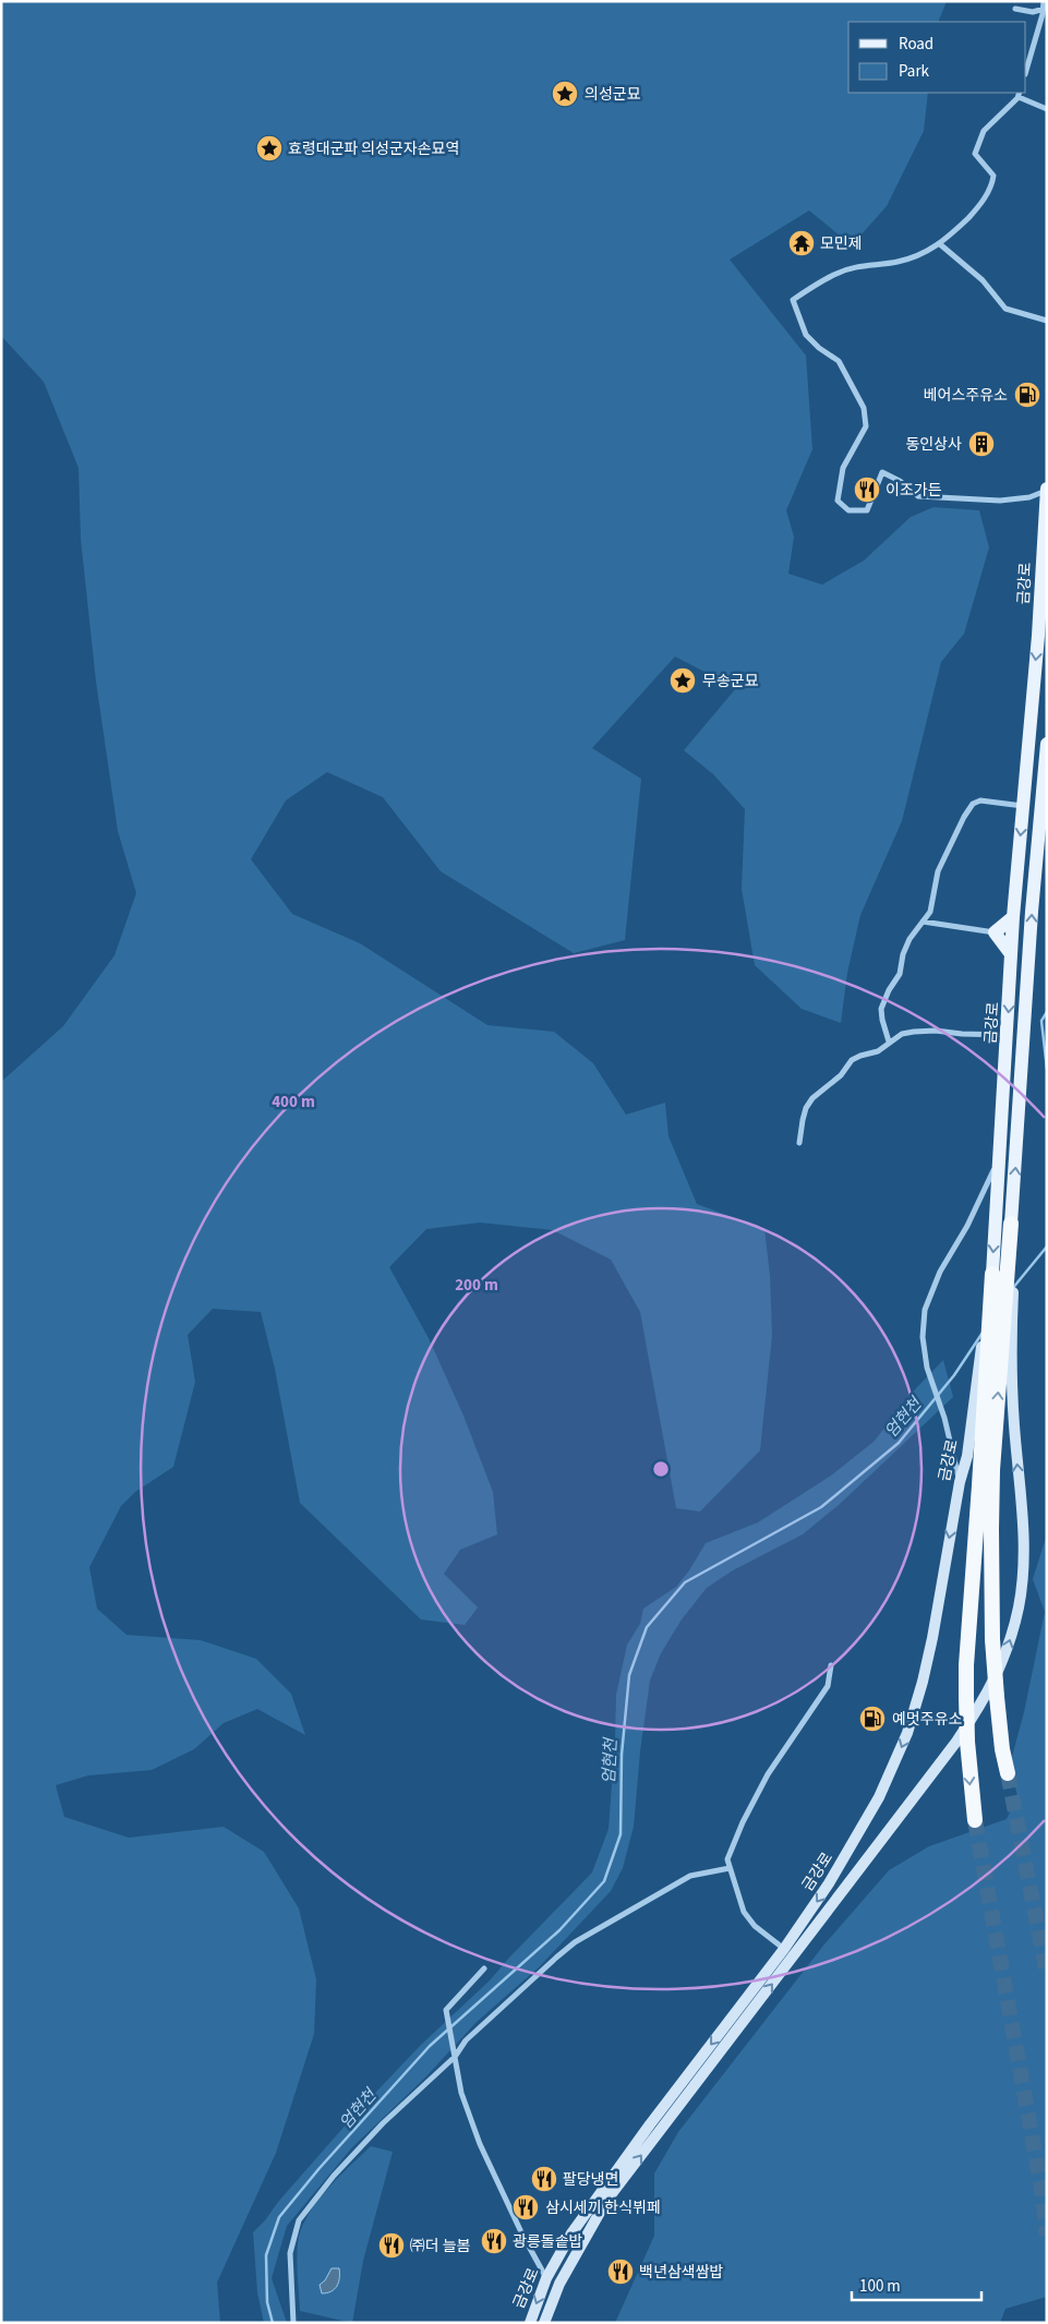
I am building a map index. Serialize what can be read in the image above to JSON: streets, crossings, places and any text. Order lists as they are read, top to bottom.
{
  "streets": {
    "main road": ["금강로"]
  },
  "water": ["엄현천"],
  "places": {
    "place": ["의성군묘", "효령대군파 의성군자손묘역", "무송군묘"],
    "temple": ["모민제"],
    "fuel station": ["베어스주유소", "예멋주유소"],
    "building": ["동인상사"],
    "restaurant": [
      "이조가든",
      "팔당냉면",
      "삼시세끼 한식뷔페",
      "광릉돌솥밥",
      "㈜더 늘봄",
      "백년삼색쌈밥"
    ]
  },
  "legend": ["Road", "Park"],
  "scale_bar": "100 m",
  "rings": ["400 m", "200 m"]
}
